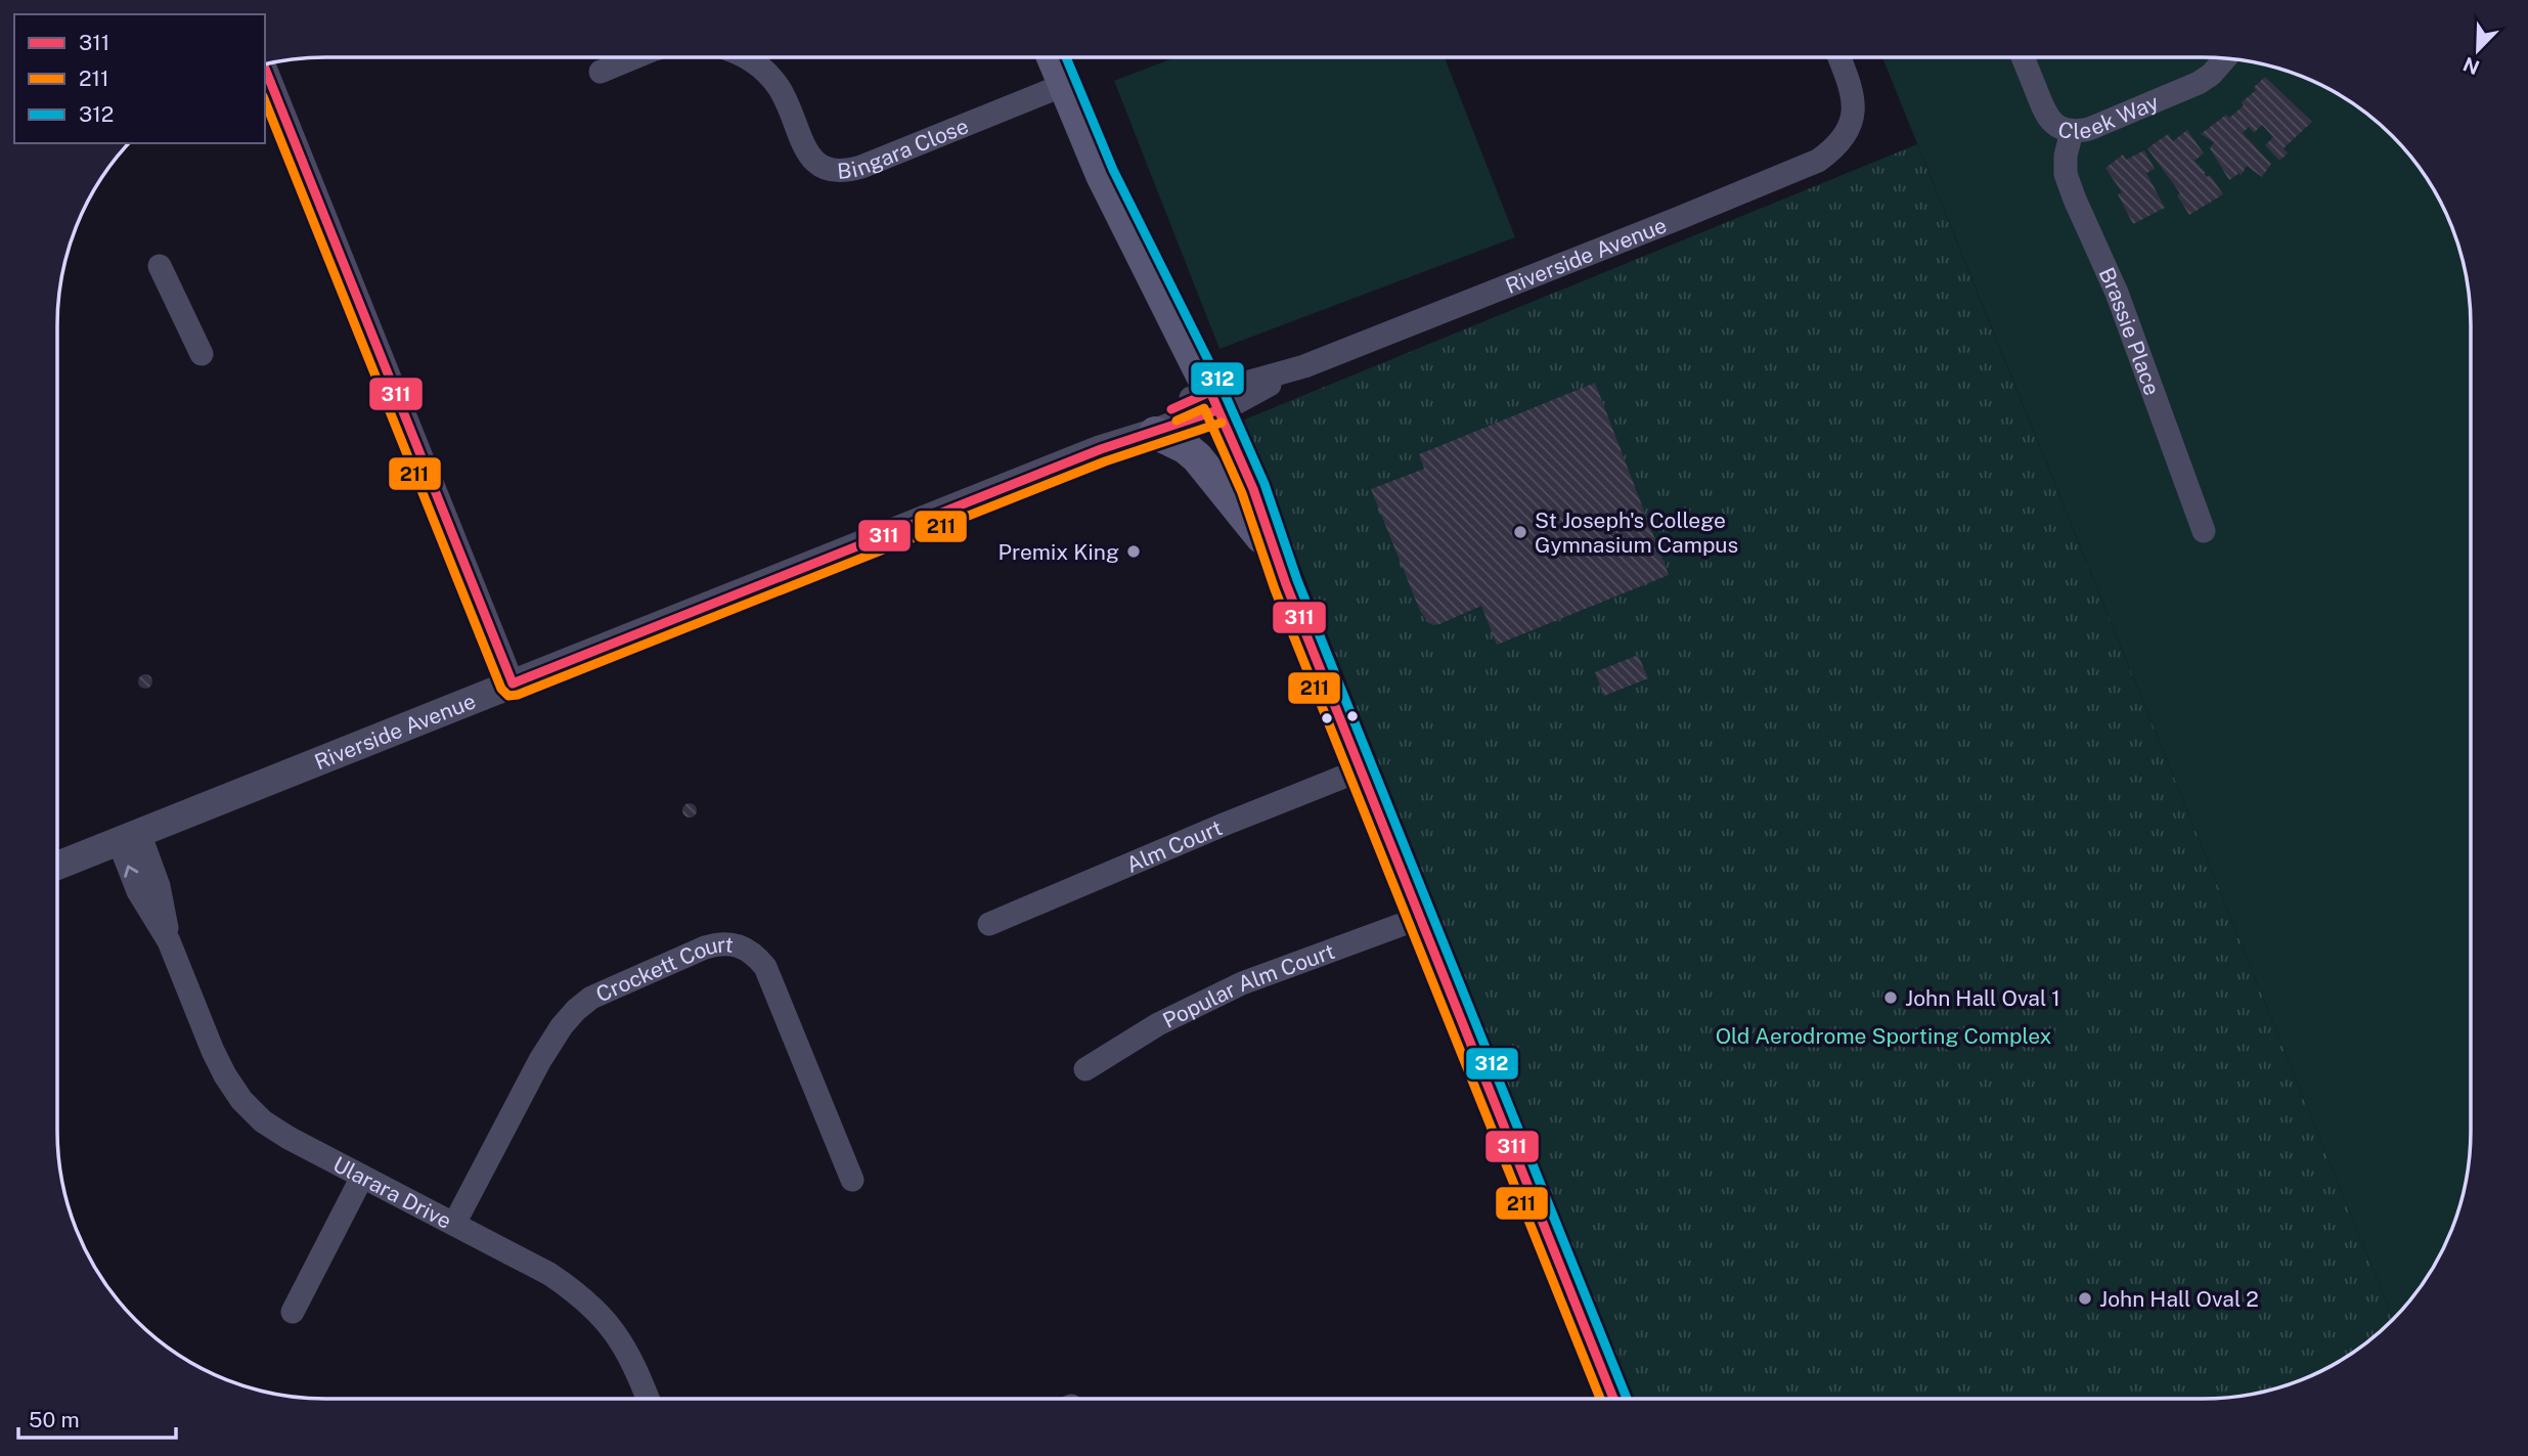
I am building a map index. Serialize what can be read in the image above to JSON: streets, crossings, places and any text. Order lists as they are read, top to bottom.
{
  "streets": {
    "street": [
      "Cleek Way",
      "Bingara Close",
      "Riverside Avenue",
      "Brassie Place",
      "Alm Court",
      "Crockett Court",
      "Popular Alm Court",
      "Ularara Drive"
    ]
  },
  "crossings": [
    ["Cleek Way", "Brassie Place"],
    ["Riverside Avenue", "Ularara Drive"],
    ["Crockett Court", "Ularara Drive"]
  ],
  "parks": ["Old Aerodrome Sporting Complex"],
  "places": [
    "St Joseph's College Gymnasium Campus",
    "Premix King",
    "John Hall Oval 1",
    "John Hall Oval 2"
  ],
  "lines": ["transit line 312", "transit line 311", "transit line 211"],
  "legend": ["311", "211", "312"],
  "scale_bar": "50 m",
  "north": "bottom left"
}
